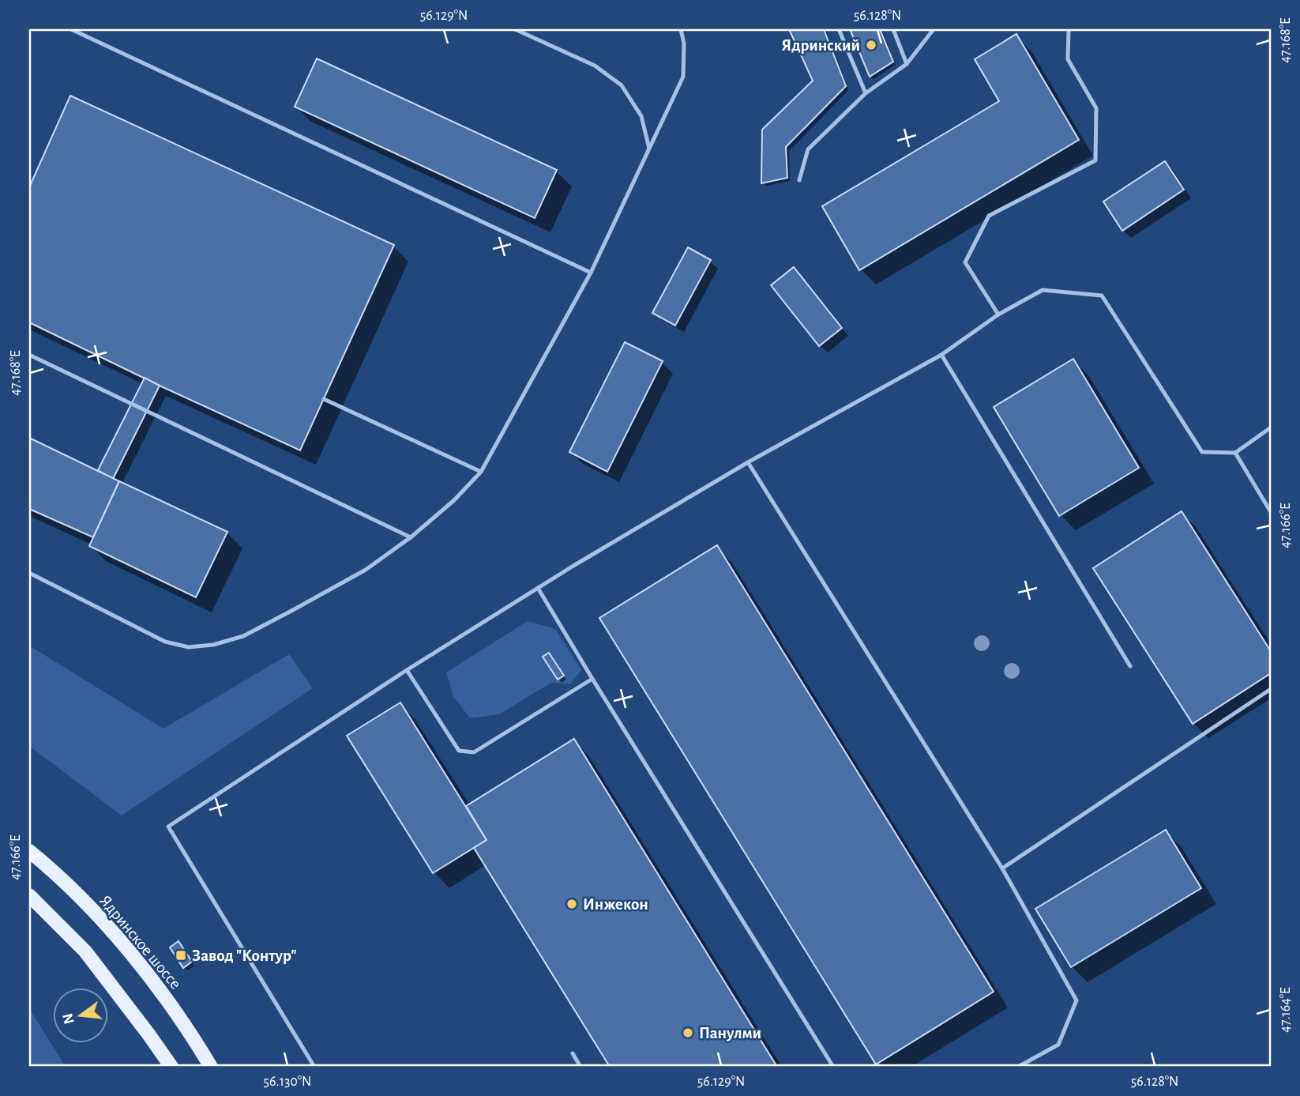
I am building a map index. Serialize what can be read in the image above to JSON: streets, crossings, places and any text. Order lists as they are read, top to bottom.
{
  "streets": {
    "main road": ["Ядринское шоссе"]
  },
  "places": {
    "other": ["Ядринский", "Инжекон", "Панулми"],
    "transit": ["Завод \"Контур\""]
  },
  "north": "left",
  "coordinates": [
    "56.129°N",
    "56.128°N",
    "47.168°E",
    "47.166°E",
    "47.164°E",
    "56.130°N"
  ]
}
